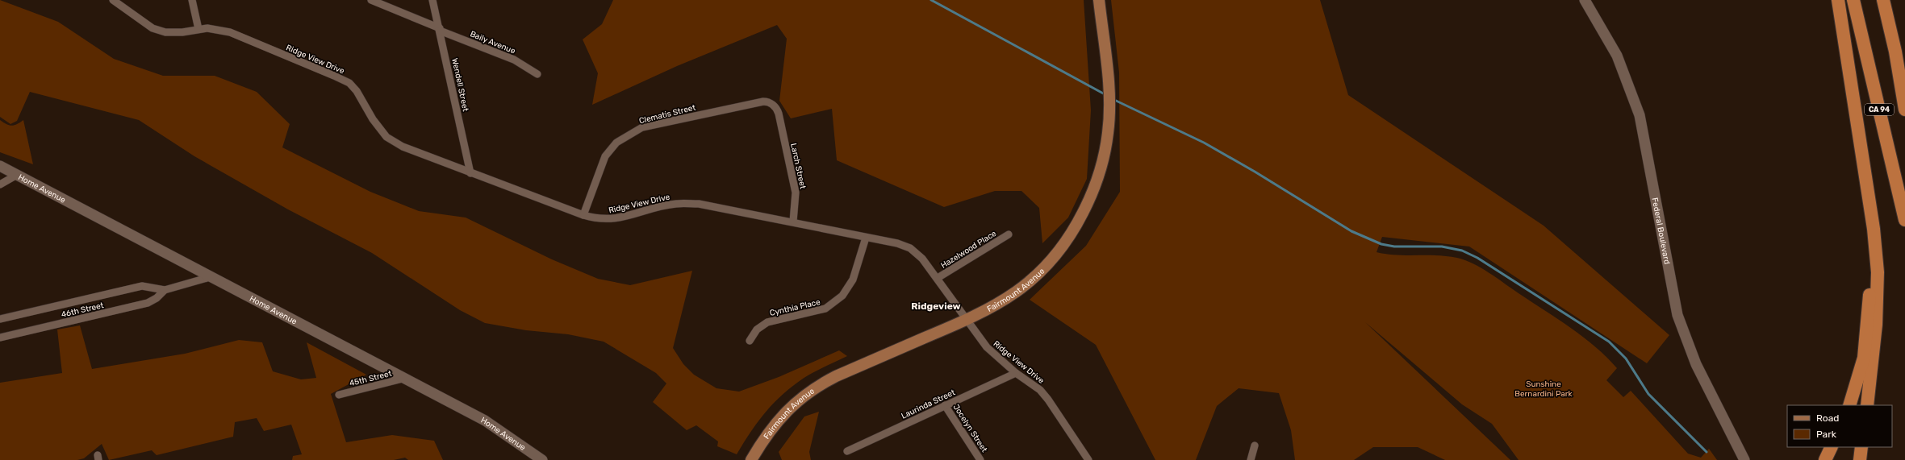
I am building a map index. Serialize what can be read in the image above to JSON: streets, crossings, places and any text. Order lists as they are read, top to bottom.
{
  "streets": {
    "highway": ["CA 94"],
    "main road": ["Home Avenue", "Federal Boulevard", "Fairmount Avenue"],
    "street": [
      "Baily Avenue",
      "Ridge View Drive",
      "Wendell Street",
      "Clematis Street",
      "Larch Street",
      "Hazelwood Place",
      "Cynthia Place",
      "46th Street",
      "45th Street",
      "Laurinda Street",
      "Jocelyn Street"
    ]
  },
  "crossings": [
    ["Baily Avenue", "Wendell Street"],
    ["Ridge View Drive", "Wendell Street"],
    ["Ridge View Drive", "Clematis Street"],
    ["Ridge View Drive", "Larch Street"],
    ["Ridge View Drive", "Hazelwood Place"],
    ["Ridge View Drive", "Fairmount Avenue"],
    ["Ridge View Drive", "Cynthia Place"],
    ["Ridge View Drive", "Laurinda Street"],
    ["Clematis Street", "Larch Street"],
    ["Home Avenue", "46th Street"],
    ["Home Avenue", "45th Street"],
    ["Laurinda Street", "Jocelyn Street"]
  ],
  "districts": ["Ridgeview"],
  "parks": ["Sunshine Bernardini Park"],
  "legend": ["Road", "Park"]
}
